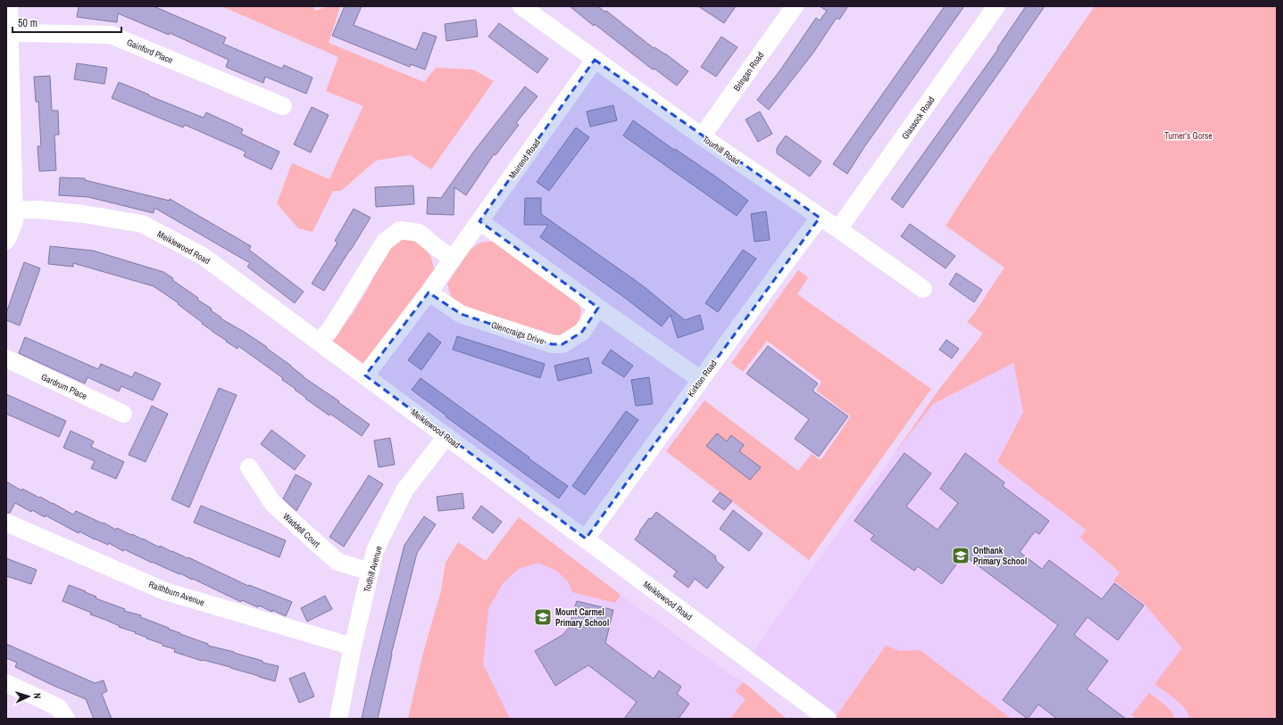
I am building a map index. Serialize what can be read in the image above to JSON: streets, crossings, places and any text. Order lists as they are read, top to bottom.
{
  "streets": {
    "street": [
      "Gainford Place",
      "Bringan Road",
      "Glassock Road",
      "Tourhill Road",
      "Muirend Road",
      "Meiklewood Road",
      "Glencraigs Drive",
      "Kirkton Road",
      "Gardrum Place",
      "Waddell Court",
      "Todhill Avenue",
      "Raithburn Avenue"
    ]
  },
  "crossings": [
    ["Bringan Road", "Tourhill Road"],
    ["Glassock Road", "Tourhill Road"],
    ["Tourhill Road", "Muirend Road"],
    ["Tourhill Road", "Kirkton Road"],
    ["Muirend Road", "Meiklewood Road"],
    ["Muirend Road", "Glencraigs Drive"],
    ["Meiklewood Road", "Kirkton Road"],
    ["Meiklewood Road", "Todhill Avenue"],
    ["Waddell Court", "Todhill Avenue"],
    ["Todhill Avenue", "Raithburn Avenue"]
  ],
  "parks": ["Turner's Gorse"],
  "places": {
    "school or university": ["Onthank Primary School", "Mount Carmel Primary School"]
  },
  "scale_bar": "50 m",
  "north": "right"
}
